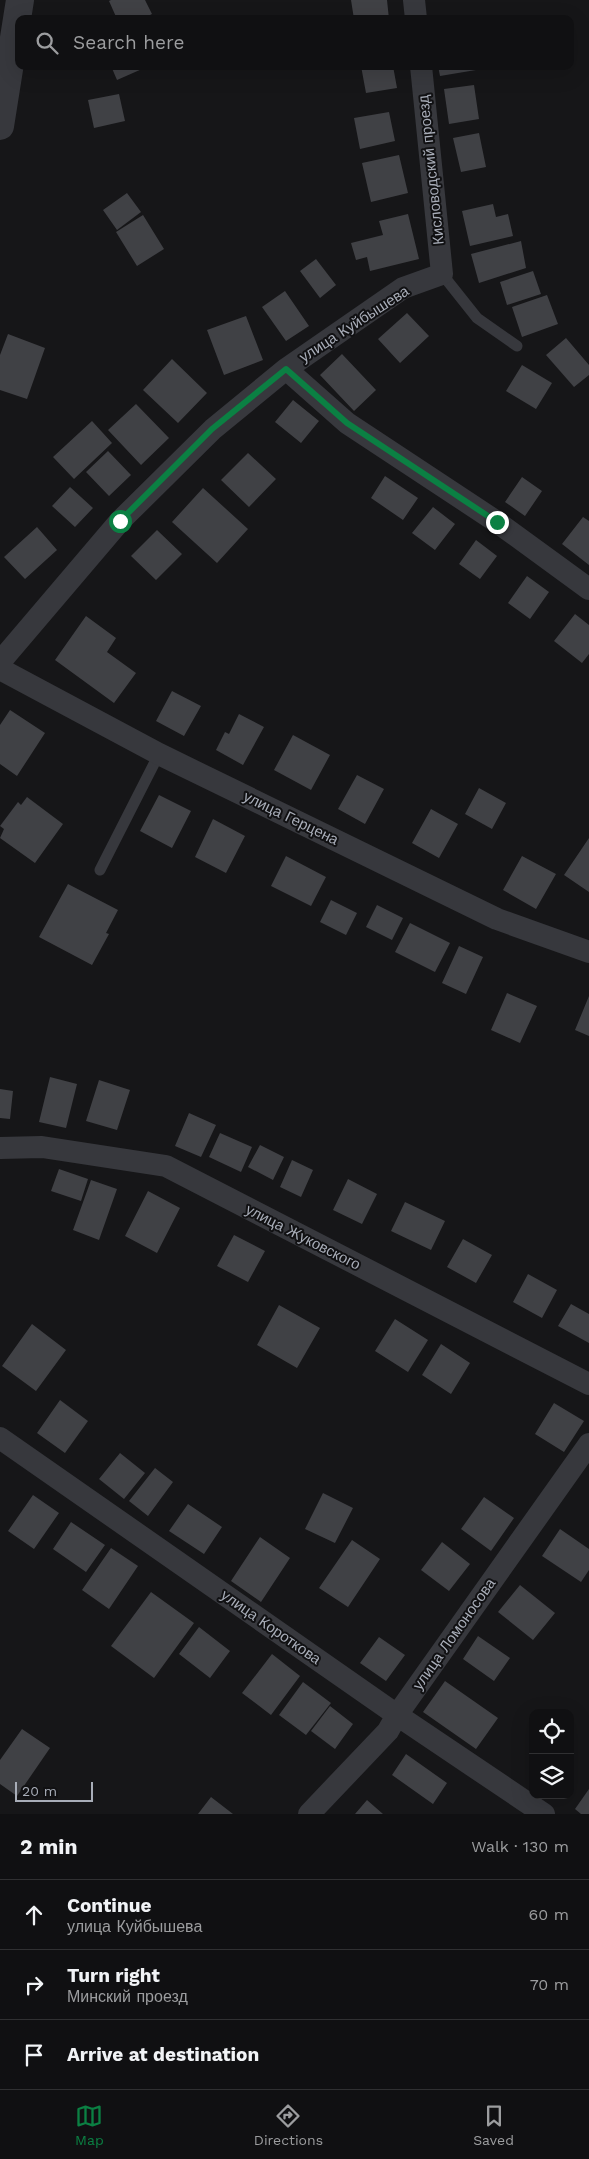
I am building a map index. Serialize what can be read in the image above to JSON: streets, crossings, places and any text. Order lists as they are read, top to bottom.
{
  "streets": {
    "street": [
      "Кисловодский проезд",
      "улица Куйбышева",
      "улица Герцена",
      "улица Жуковского",
      "улица Короткова",
      "улица Ломоносова"
    ]
  },
  "crossings": [
    ["Кисловодский проезд", "улица Куйбышева"],
    ["улица Короткова", "улица Ломоносова"]
  ],
  "scale_bar": "20 m",
  "page": {
    "search": "Search here",
    "scale": "20 m",
    "heading": ["2 min", "Walk · 130 m"],
    "list": [
      ["Continue", "улица Куйбышева", "60 m"],
      ["Turn right", "Минский проезд", "70 m"],
      "Arrive at destination"
    ],
    "nav": ["Map", "Directions", "Saved"]
  }
}
